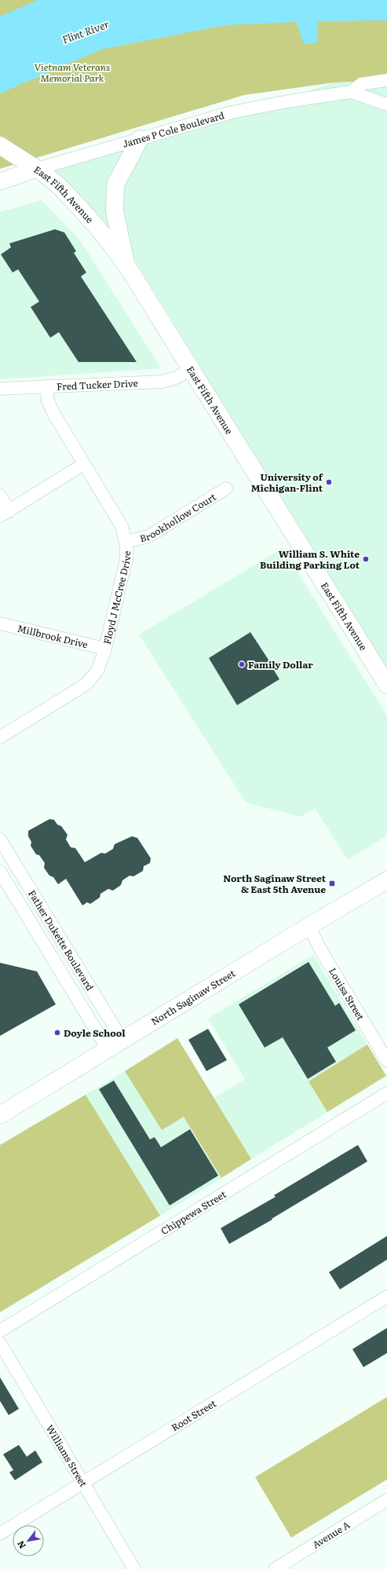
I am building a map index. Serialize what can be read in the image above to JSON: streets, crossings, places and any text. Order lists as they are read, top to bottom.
{
  "streets": {
    "main road": ["East Fifth Avenue", "North Saginaw Street"],
    "street": [
      "James P Cole Boulevard",
      "Fred Tucker Drive",
      "Brookhollow Court",
      "Floyd J McCree Drive",
      "Millbrook Drive",
      "Father Dukette Boulevard",
      "Louisa Street",
      "Chippewa Street",
      "Root Street",
      "Williams Street",
      "Avenue A"
    ]
  },
  "crossings": [
    ["James P Cole Boulevard", "East Fifth Avenue"],
    ["East Fifth Avenue", "Fred Tucker Drive"],
    ["Fred Tucker Drive", "Floyd J McCree Drive"],
    ["Brookhollow Court", "Floyd J McCree Drive"],
    ["Floyd J McCree Drive", "Millbrook Drive"],
    ["Father Dukette Boulevard", "North Saginaw Street"],
    ["Louisa Street", "North Saginaw Street"],
    ["Root Street", "Williams Street"]
  ],
  "water": ["Flint River"],
  "parks": ["Vietnam Veterans Memorial Park"],
  "places": {
    "other": [
      "University of Michigan-Flint",
      "William S. White Building Parking Lot",
      "Family Dollar",
      "Doyle School"
    ],
    "transit": ["North Saginaw Street & East 5th Avenue"]
  },
  "north": "bottom left"
}
